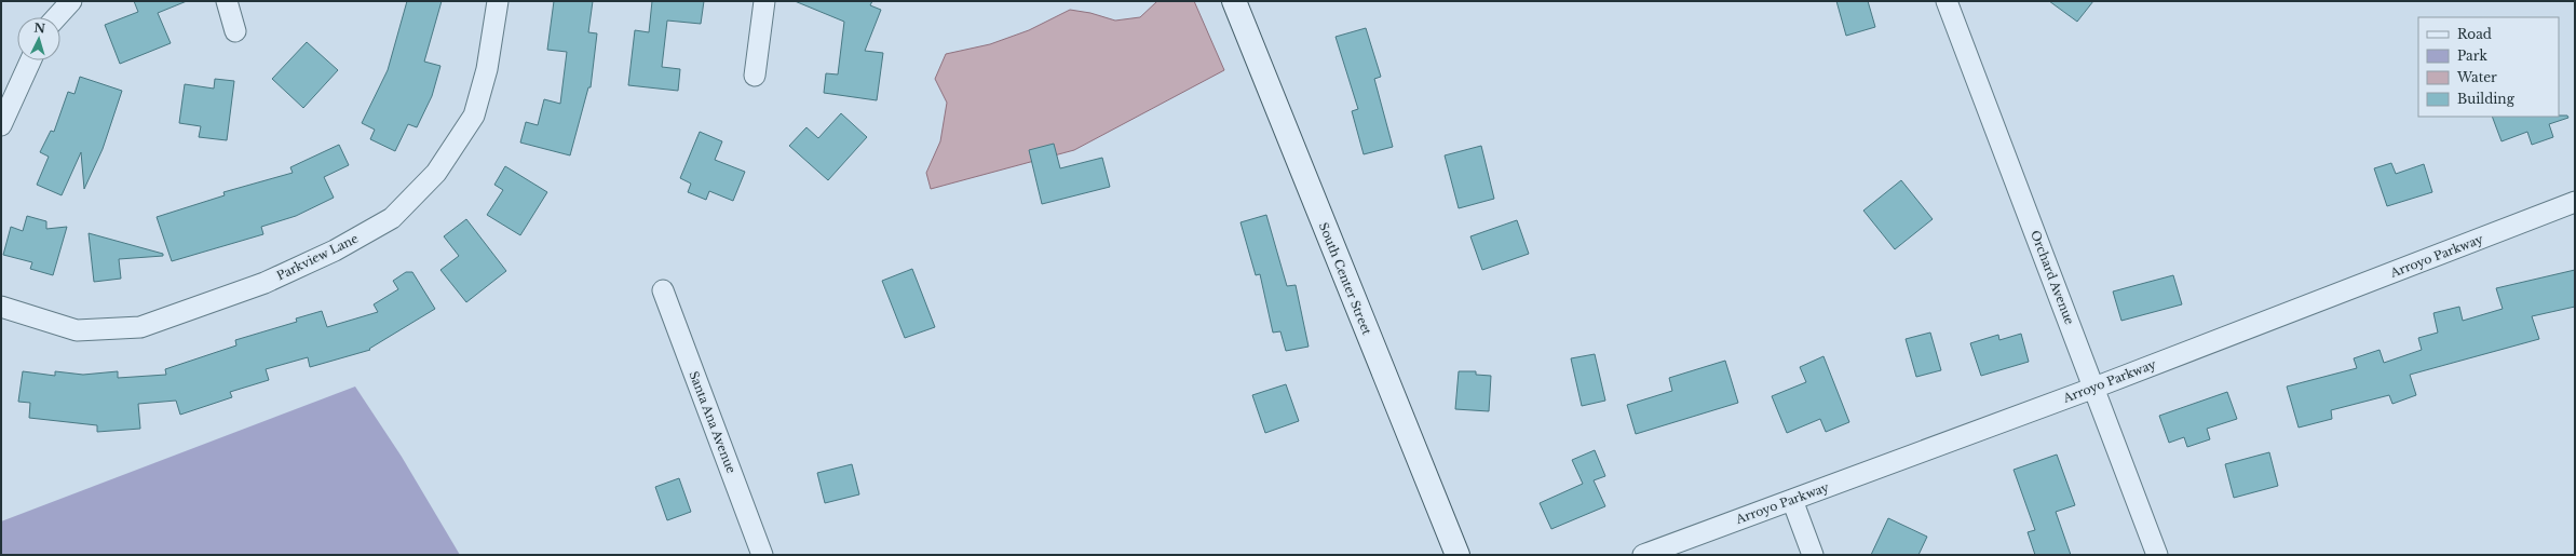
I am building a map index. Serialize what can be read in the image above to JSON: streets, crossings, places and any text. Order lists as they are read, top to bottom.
{
  "streets": {
    "street": [
      "Arroyo Parkway",
      "Parkview Lane",
      "Orchard Avenue",
      "South Center Street",
      "Santa Ana Avenue"
    ]
  },
  "crossings": [
    ["Arroyo Parkway", "Orchard Avenue"]
  ],
  "legend": [
    "Road",
    "Park",
    "Water",
    "Building"
  ],
  "north": "top"
}
